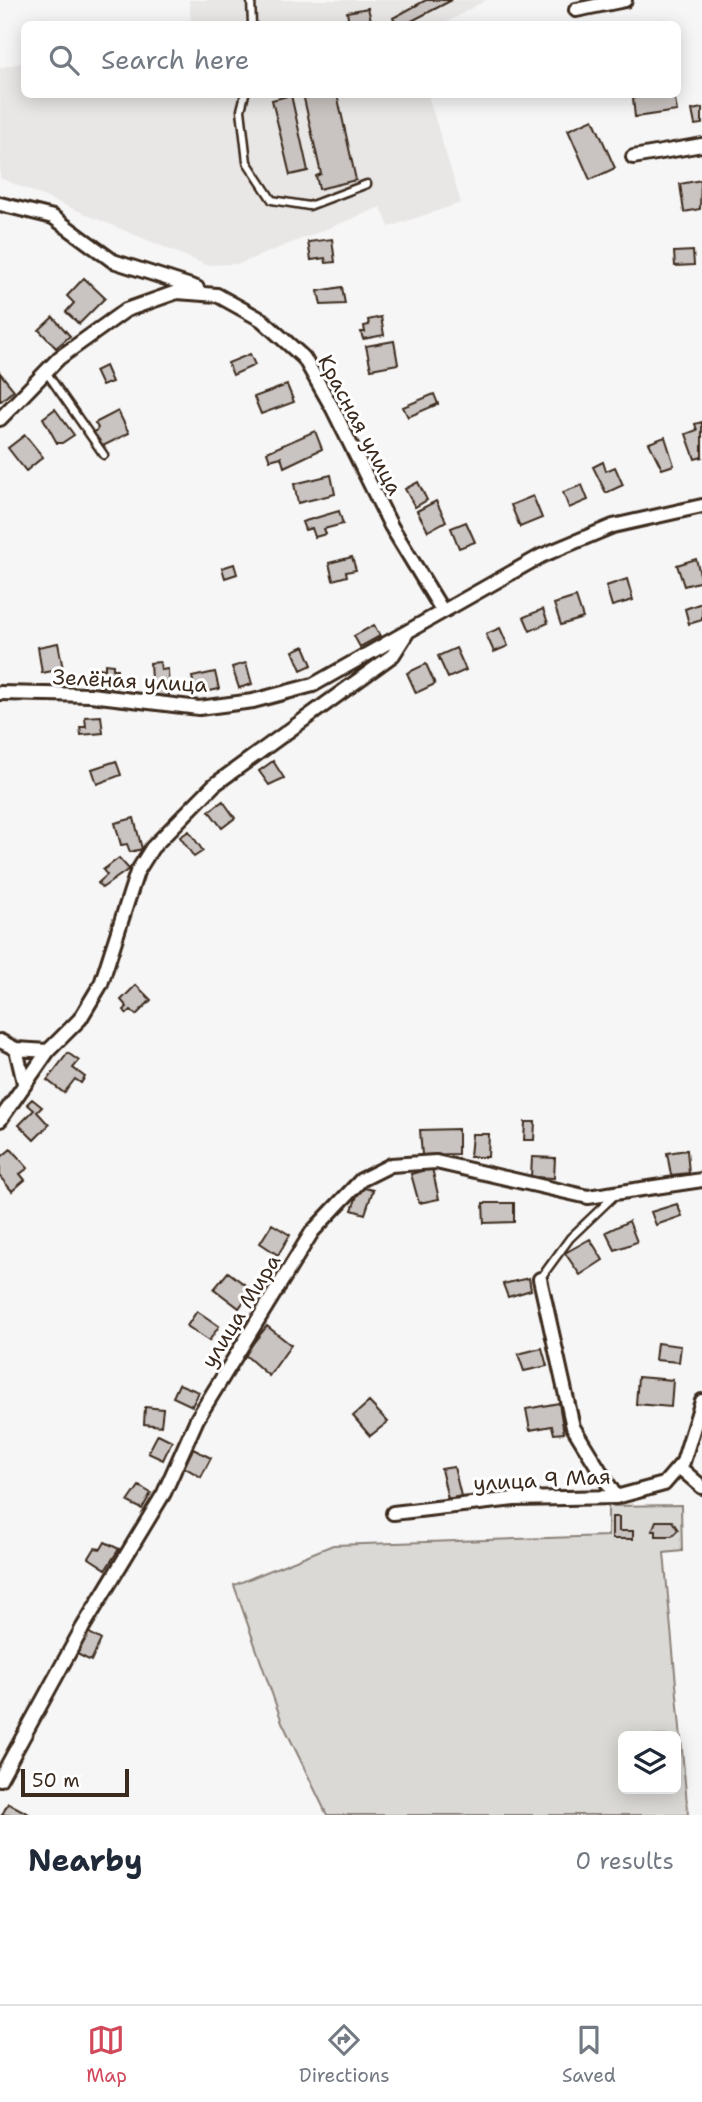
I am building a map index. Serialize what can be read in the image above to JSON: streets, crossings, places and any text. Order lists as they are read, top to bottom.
{
  "streets": {
    "street": [
      "Красная улица",
      "Зелёная улица",
      "улица Мира",
      "улица 9 Мая"
    ]
  },
  "crossings": [
    ["Красная улица", "Зелёная улица"]
  ],
  "scale_bar": "50 m",
  "page": {
    "search": "Search here",
    "scale": "50 m",
    "heading": ["Nearby", "0 results"],
    "nav": ["Map", "Directions", "Saved"]
  }
}
